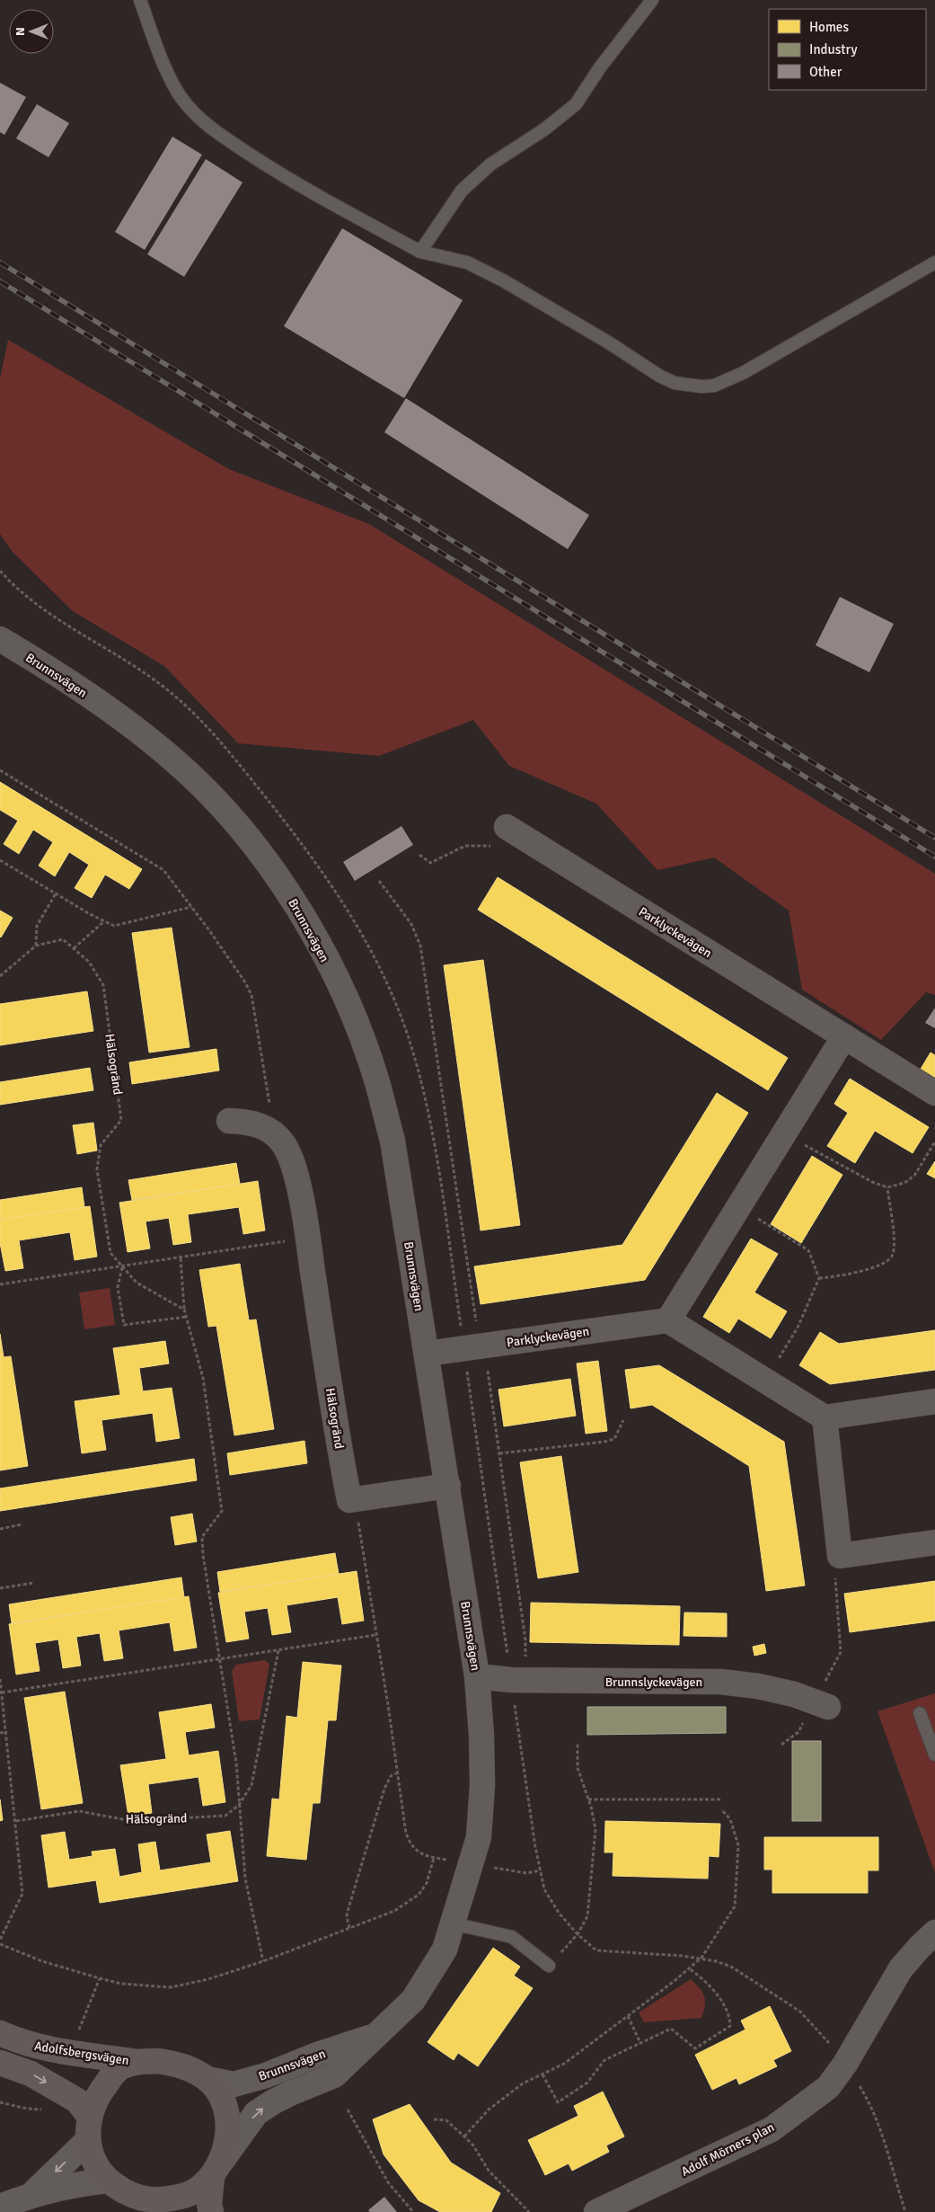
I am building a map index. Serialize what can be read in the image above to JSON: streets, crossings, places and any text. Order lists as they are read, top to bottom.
{
  "streets": {
    "main road": ["Adolfsbergsvägen"],
    "street": [
      "Brunnsvägen",
      "Parklyckevägen",
      "Hälsogränd",
      "Brunnslyckevägen",
      "Adolf Mörners plan"
    ]
  },
  "crossings": [
    ["Brunnsvägen", "Parklyckevägen"],
    ["Brunnsvägen", "Brunnslyckevägen"],
    ["Brunnsvägen", "Adolfsbergsvägen"]
  ],
  "legend": ["Homes", "Industry", "Other"],
  "north": "left"
}
